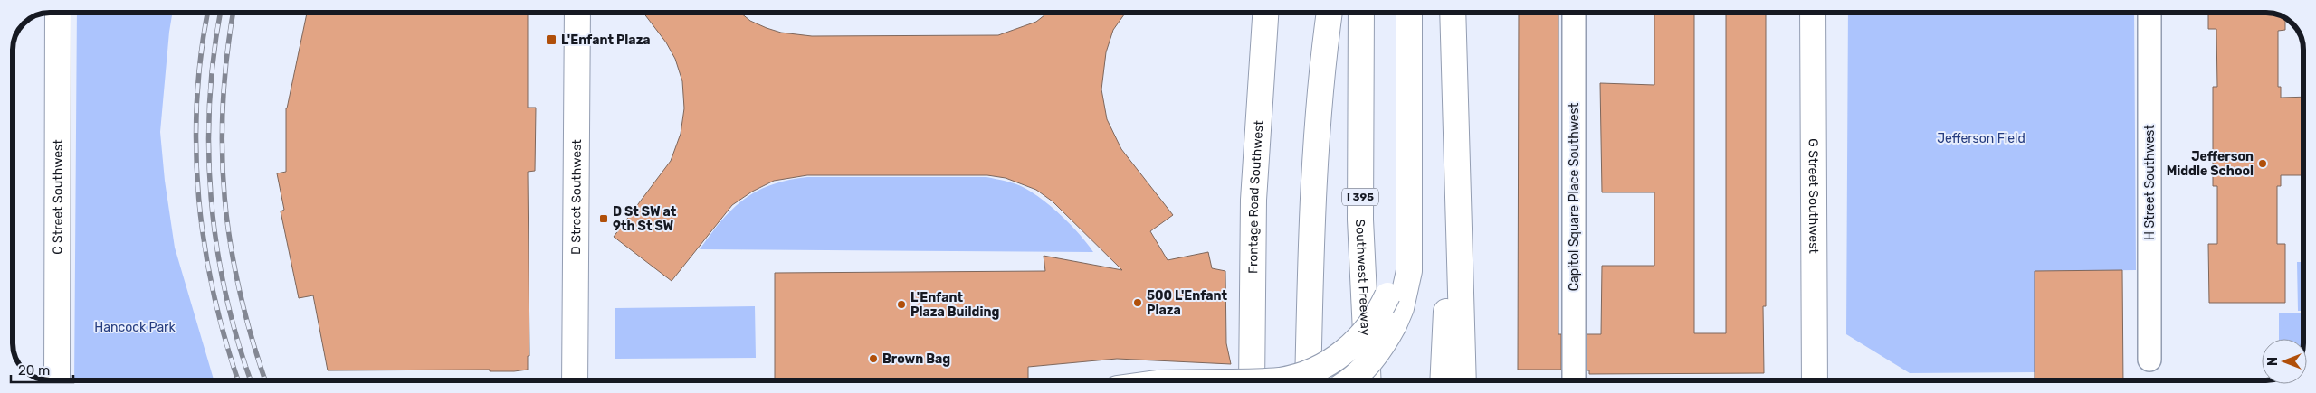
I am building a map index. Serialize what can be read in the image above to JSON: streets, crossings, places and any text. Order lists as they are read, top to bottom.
{
  "streets": {
    "main road": [
      "C Street Southwest",
      "D Street Southwest",
      "Frontage Road Southwest",
      "I 395",
      "G Street Southwest",
      "Southwest Freeway"
    ],
    "street": ["H Street Southwest", "Capitol Square Place Southwest"]
  },
  "parks": ["Jefferson Field", "Hancock Park"],
  "places": {
    "transit": ["L'Enfant Plaza", "D St SW at 9th St SW"],
    "other": [
      "Jefferson Middle School",
      "500 L'Enfant Plaza",
      "L'Enfant Plaza Building",
      "Brown Bag"
    ]
  },
  "scale_bar": "20 m",
  "north": "left"
}
